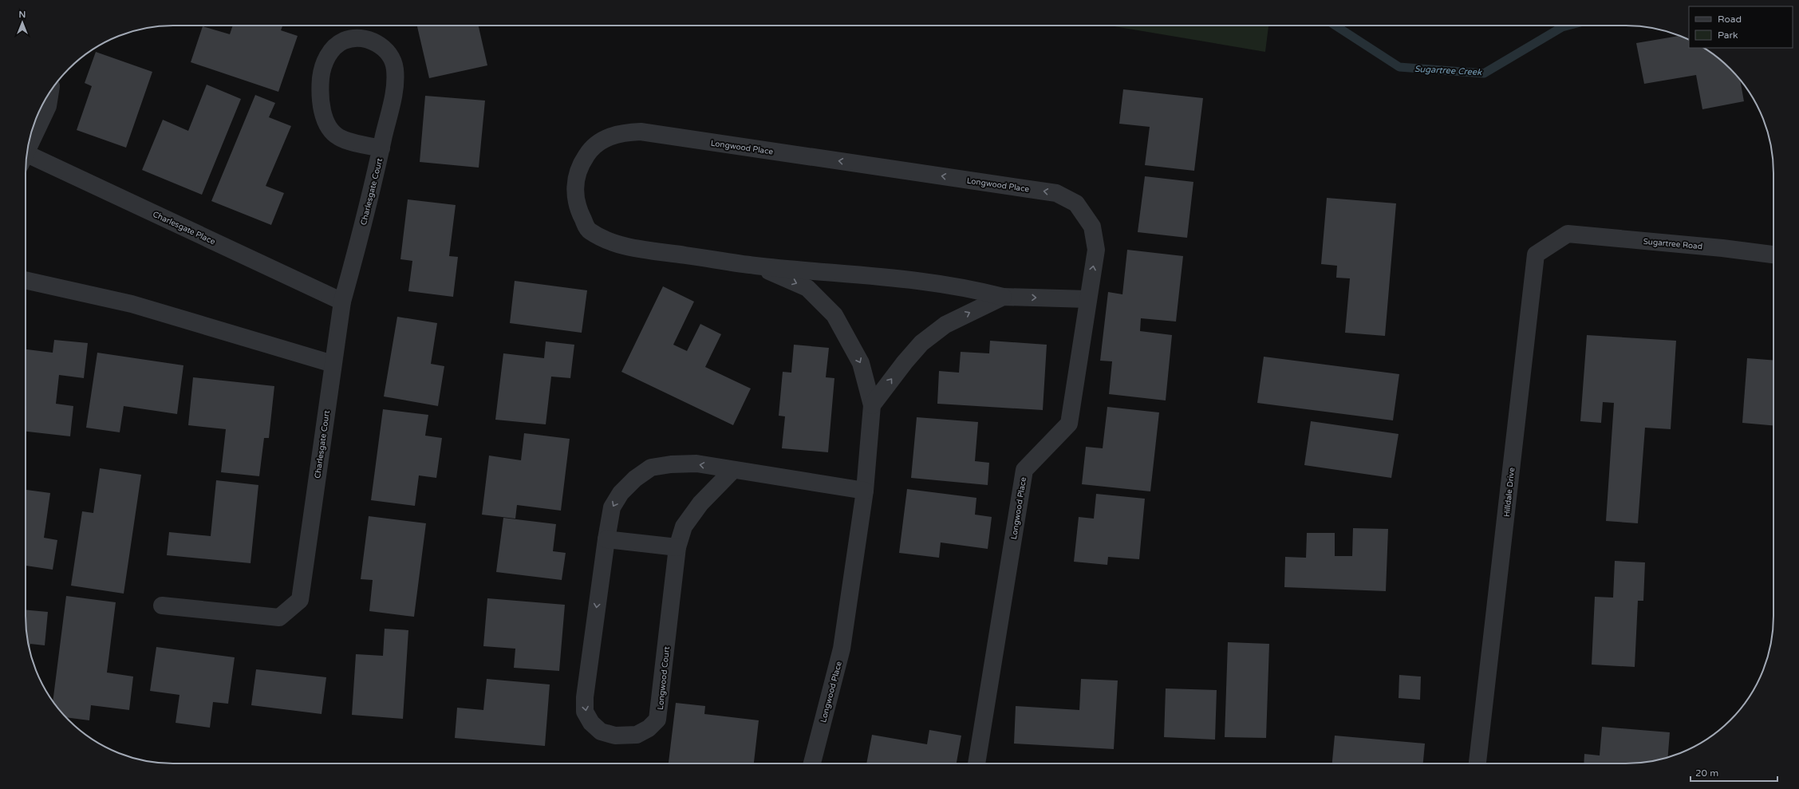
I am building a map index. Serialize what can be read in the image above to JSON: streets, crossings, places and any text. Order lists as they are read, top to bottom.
{
  "streets": {
    "street": [
      "Longwood Place",
      "Charlesgate Court",
      "Charlesgate Place",
      "Sugartree Road",
      "Hilldale Drive",
      "Longwood Court"
    ]
  },
  "crossings": [
    ["Longwood Place", "Longwood Court"],
    ["Charlesgate Court", "Charlesgate Place"],
    ["Sugartree Road", "Hilldale Drive"]
  ],
  "water": ["Sugartree Creek"],
  "legend": ["Road", "Park"],
  "scale_bar": "20 m",
  "north": "top"
}
